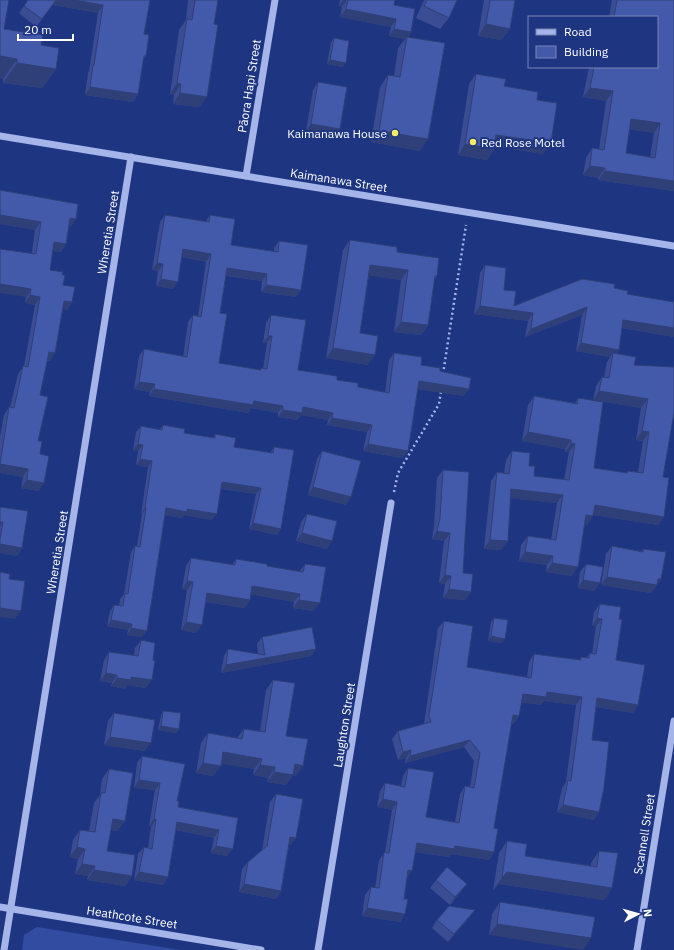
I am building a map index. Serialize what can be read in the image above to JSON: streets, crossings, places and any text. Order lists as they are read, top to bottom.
{
  "streets": {
    "street": [
      "Pāora Hapi Street",
      "Kaimanawa Street",
      "Wheretia Street",
      "Laughton Street",
      "Scannell Street",
      "Heathcote Street"
    ]
  },
  "crossings": [
    ["Pāora Hapi Street", "Kaimanawa Street"],
    ["Kaimanawa Street", "Wheretia Street"],
    ["Wheretia Street", "Heathcote Street"]
  ],
  "places": ["Kaimanawa House", "Red Rose Motel"],
  "legend": ["Road", "Building"],
  "scale_bar": "20 m",
  "north": "right"
}
